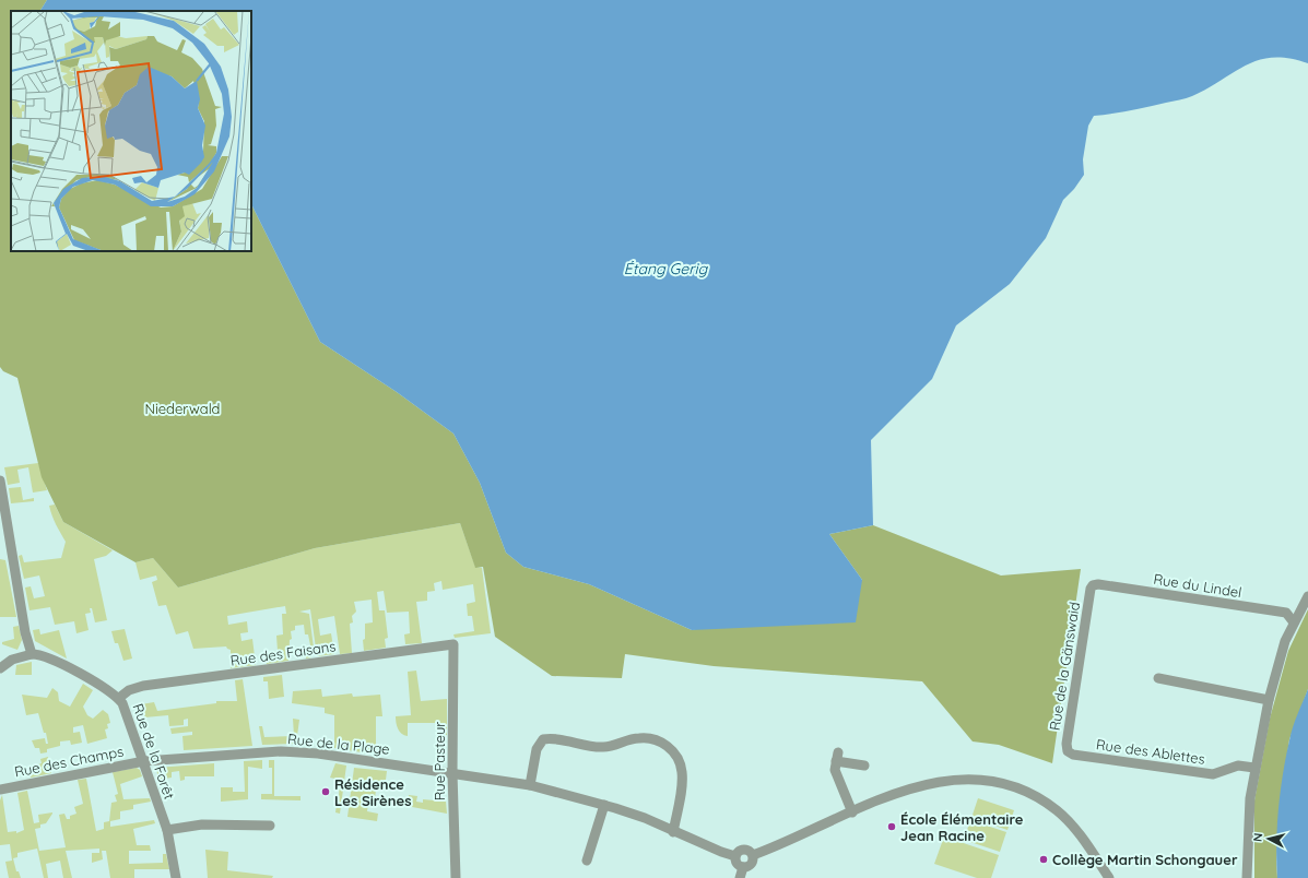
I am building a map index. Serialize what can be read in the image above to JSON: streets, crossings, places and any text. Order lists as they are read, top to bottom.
{
  "streets": {
    "street": [
      "Rue du Lindel",
      "Rue des Faisans",
      "Rue de la Gänswaid",
      "Rue de la Plage",
      "Rue de la Forêt",
      "Rue des Ablettes",
      "Rue des Champs",
      "Rue Pasteur"
    ]
  },
  "crossings": [
    ["Rue du Lindel", "Rue de la Gänswaid"],
    ["Rue des Faisans", "Rue de la Forêt"],
    ["Rue des Faisans", "Rue Pasteur"],
    ["Rue de la Gänswaid", "Rue des Ablettes"],
    ["Rue de la Plage", "Rue de la Forêt"],
    ["Rue de la Plage", "Rue des Champs"],
    ["Rue de la Plage", "Rue Pasteur"],
    ["Rue de la Forêt", "Rue des Champs"]
  ],
  "water": ["Étang Gerig"],
  "parks": ["Niederwald"],
  "places": ["Résidence Les Sirènes", "École Élémentaire Jean Racine", "Collège Martin Schongauer"],
  "north": "left"
}
